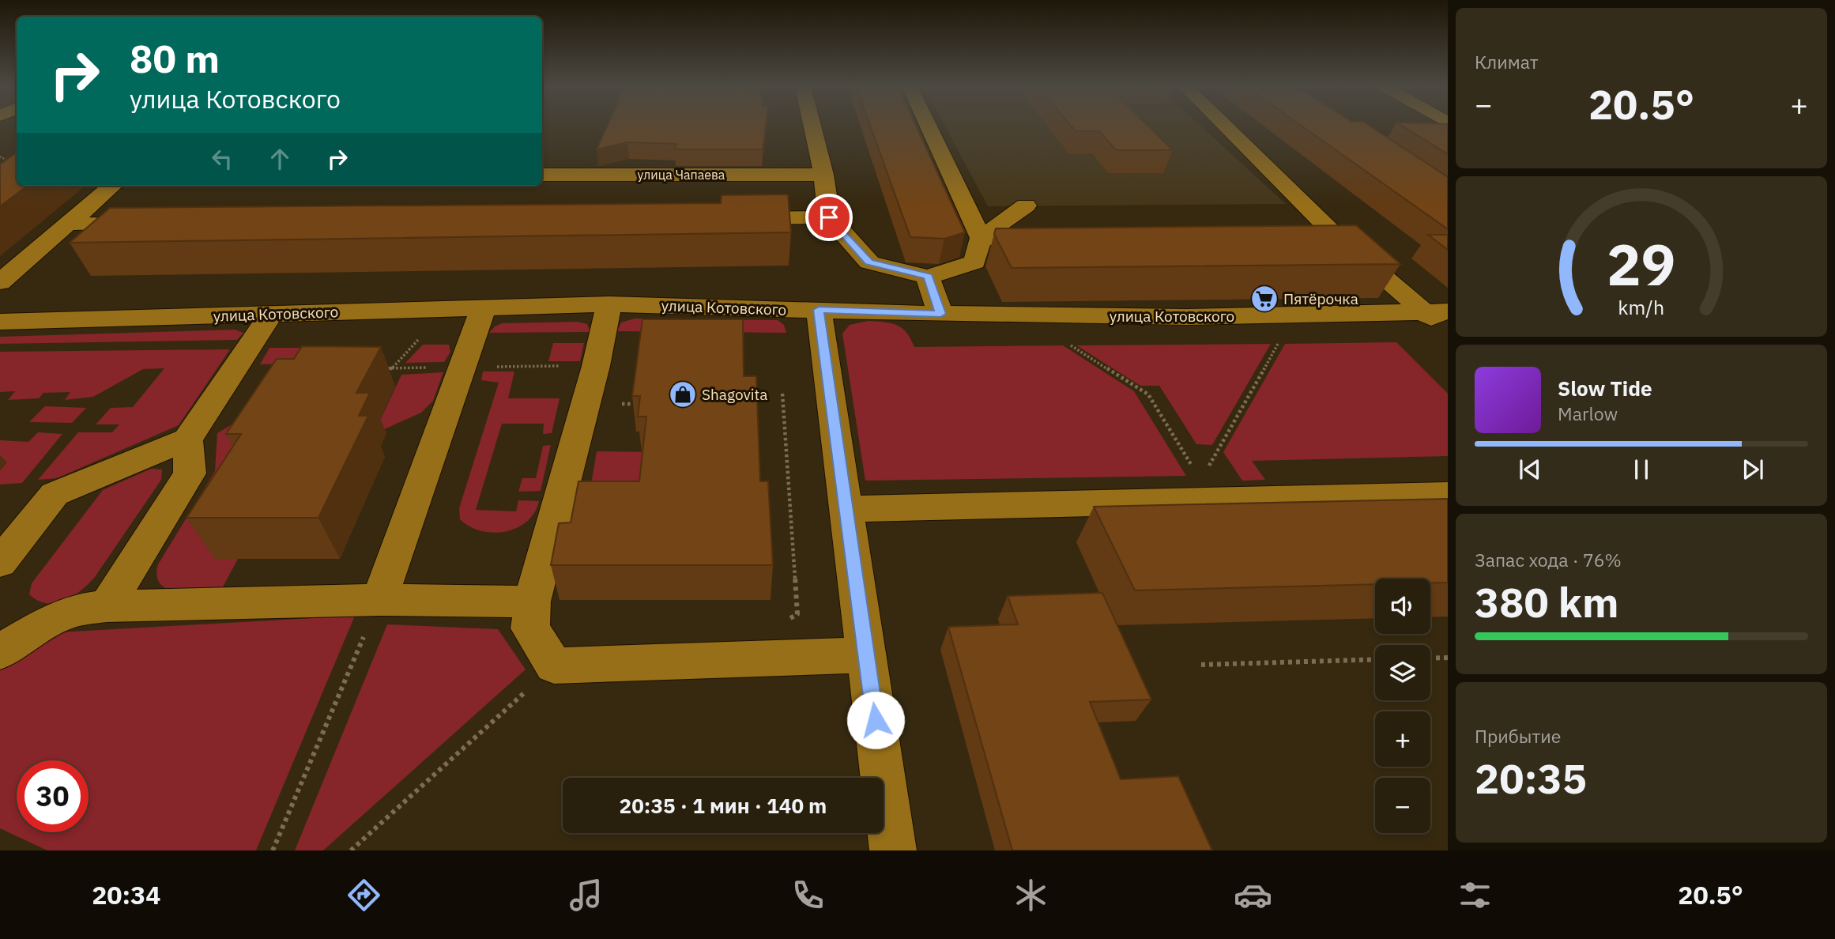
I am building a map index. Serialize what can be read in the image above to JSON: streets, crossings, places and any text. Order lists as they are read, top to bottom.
{
  "streets": {
    "street": ["улица Чапаева", "улица Котовского"]
  },
  "places": {
    "supermarket": ["Пятёрочка"],
    "shop": ["Shagovita"]
  },
  "page": {
    "tile": [
      "Климат",
      ["Запас хода · 76%", "380 km"],
      ["Прибытие", "20:35"]
    ],
    "turn": ["80 m", "улица Котовского"],
    "heat": ["−", "20.5°", "+"],
    "song": ["Slow Tide", "Marlow"],
    "map_buttons": ["+", "−"],
    "limit": "30",
    "trip": "20:35 · 1 мин · 140 m",
    "tabs": ["20:34", "20.5°"],
    "gauge": ["29", "km/h"]
  }
}
